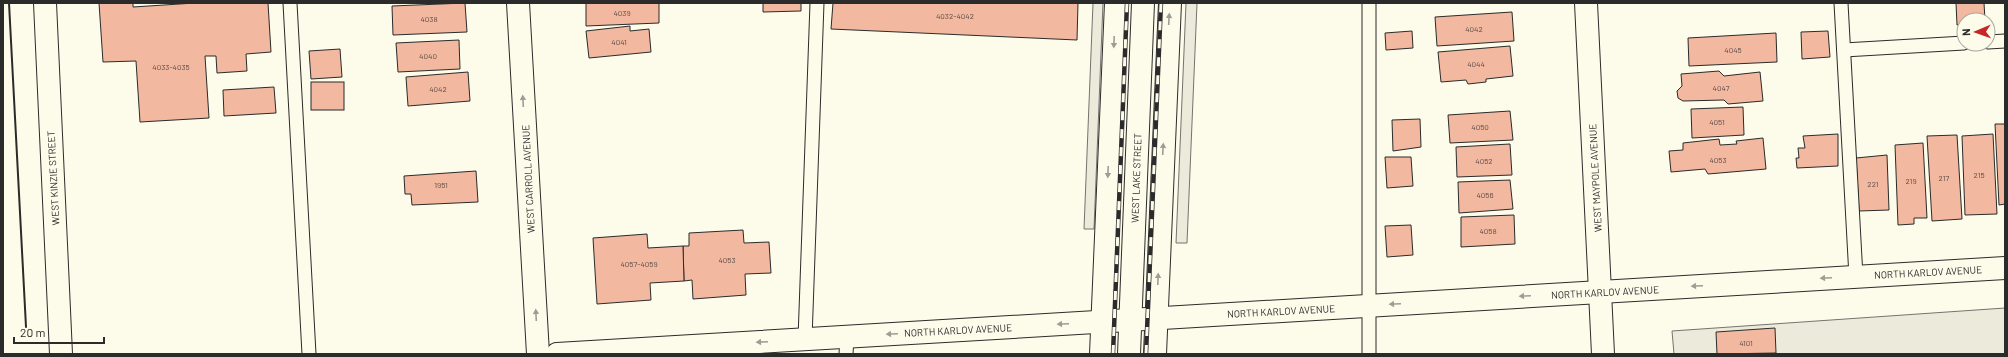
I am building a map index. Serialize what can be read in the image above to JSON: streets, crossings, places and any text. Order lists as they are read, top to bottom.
{
  "streets": {
    "street": [
      "WEST KINZIE STREET",
      "WEST LAKE STREET",
      "WEST MAYPOLE AVENUE",
      "WEST CARROLL AVENUE",
      "NORTH KARLOV AVENUE"
    ]
  },
  "crossings": [
    ["WEST LAKE STREET", "NORTH KARLOV AVENUE"],
    ["WEST MAYPOLE AVENUE", "NORTH KARLOV AVENUE"]
  ],
  "one_way": ["WEST CARROLL AVENUE", "NORTH KARLOV AVENUE"],
  "house_numbers": [
    "4039",
    "4032-4042",
    "4038",
    "4042",
    "4041",
    "4045",
    "4040",
    "4044",
    "4033-4035",
    "4047",
    "4042",
    "4051",
    "4050",
    "4053",
    "4052",
    "215",
    "217",
    "219",
    "221",
    "1951",
    "4056",
    "4058",
    "4053",
    "4057-4059",
    "4101"
  ],
  "scale_bar": "20 m",
  "north": "left"
}
